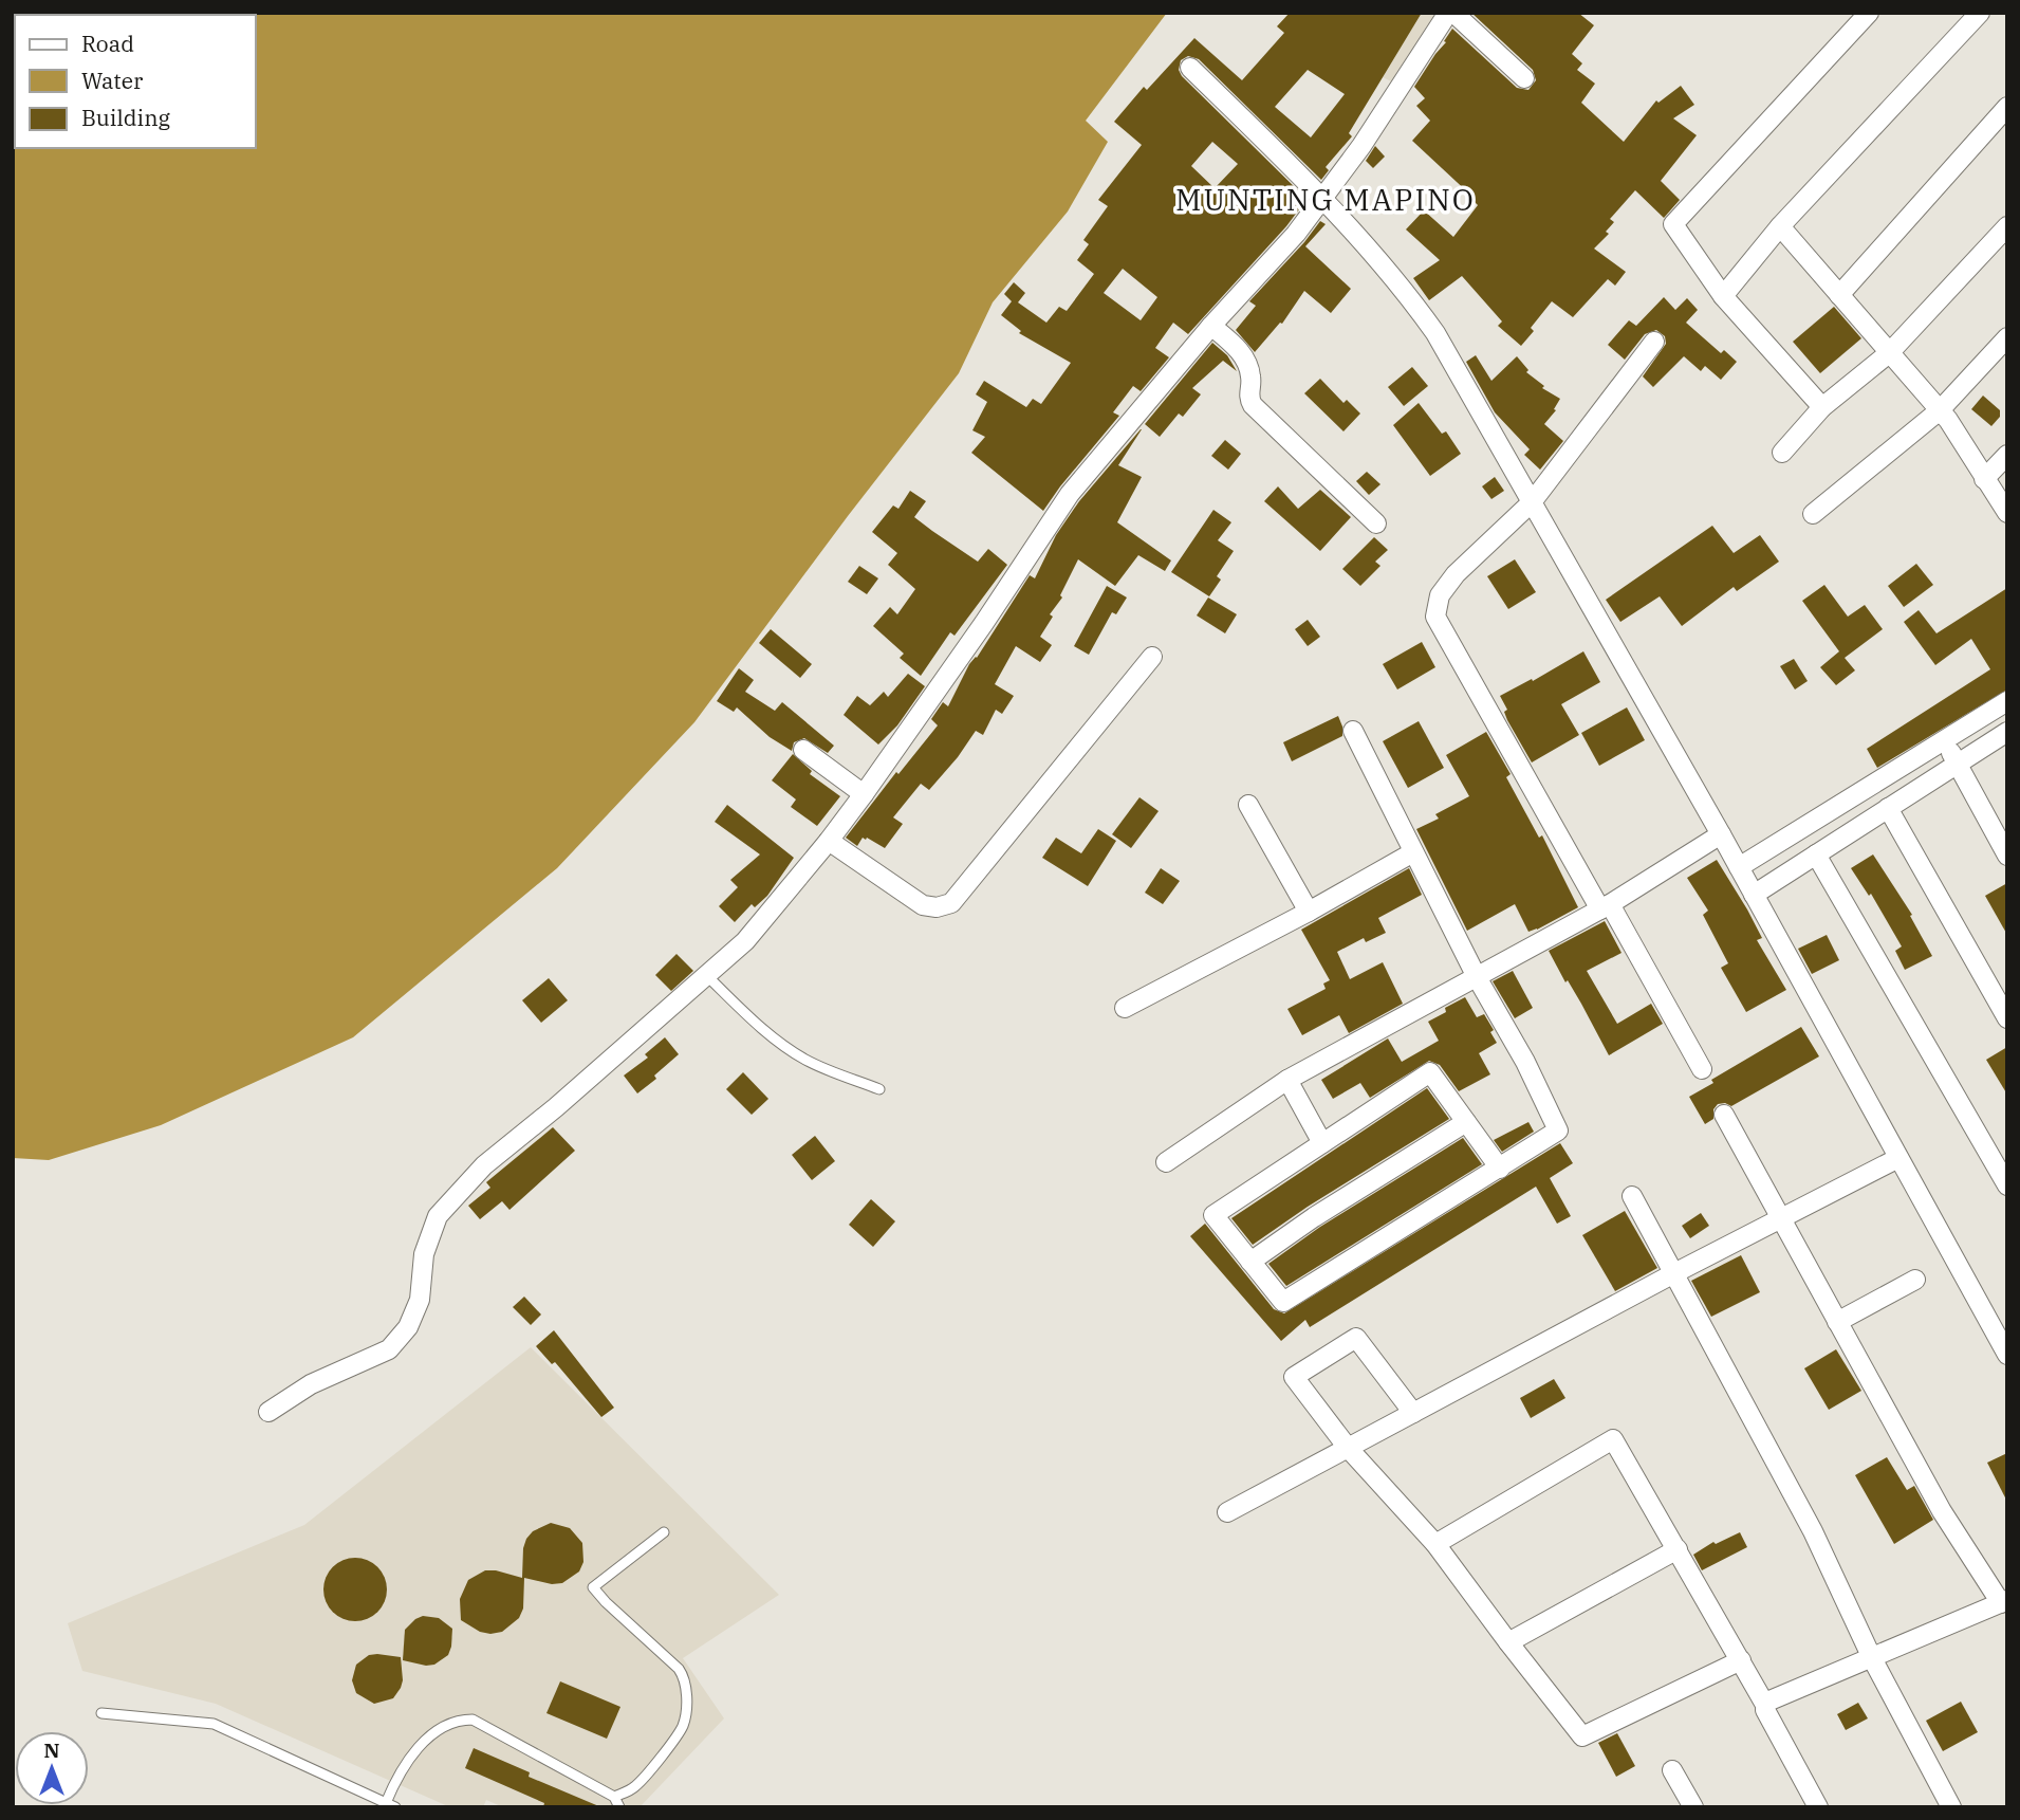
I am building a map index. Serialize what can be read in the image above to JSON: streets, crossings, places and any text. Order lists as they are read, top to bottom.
{
  "districts": ["MUNTING MAPINO"],
  "legend": ["Road", "Water", "Building"],
  "north": "top"
}
